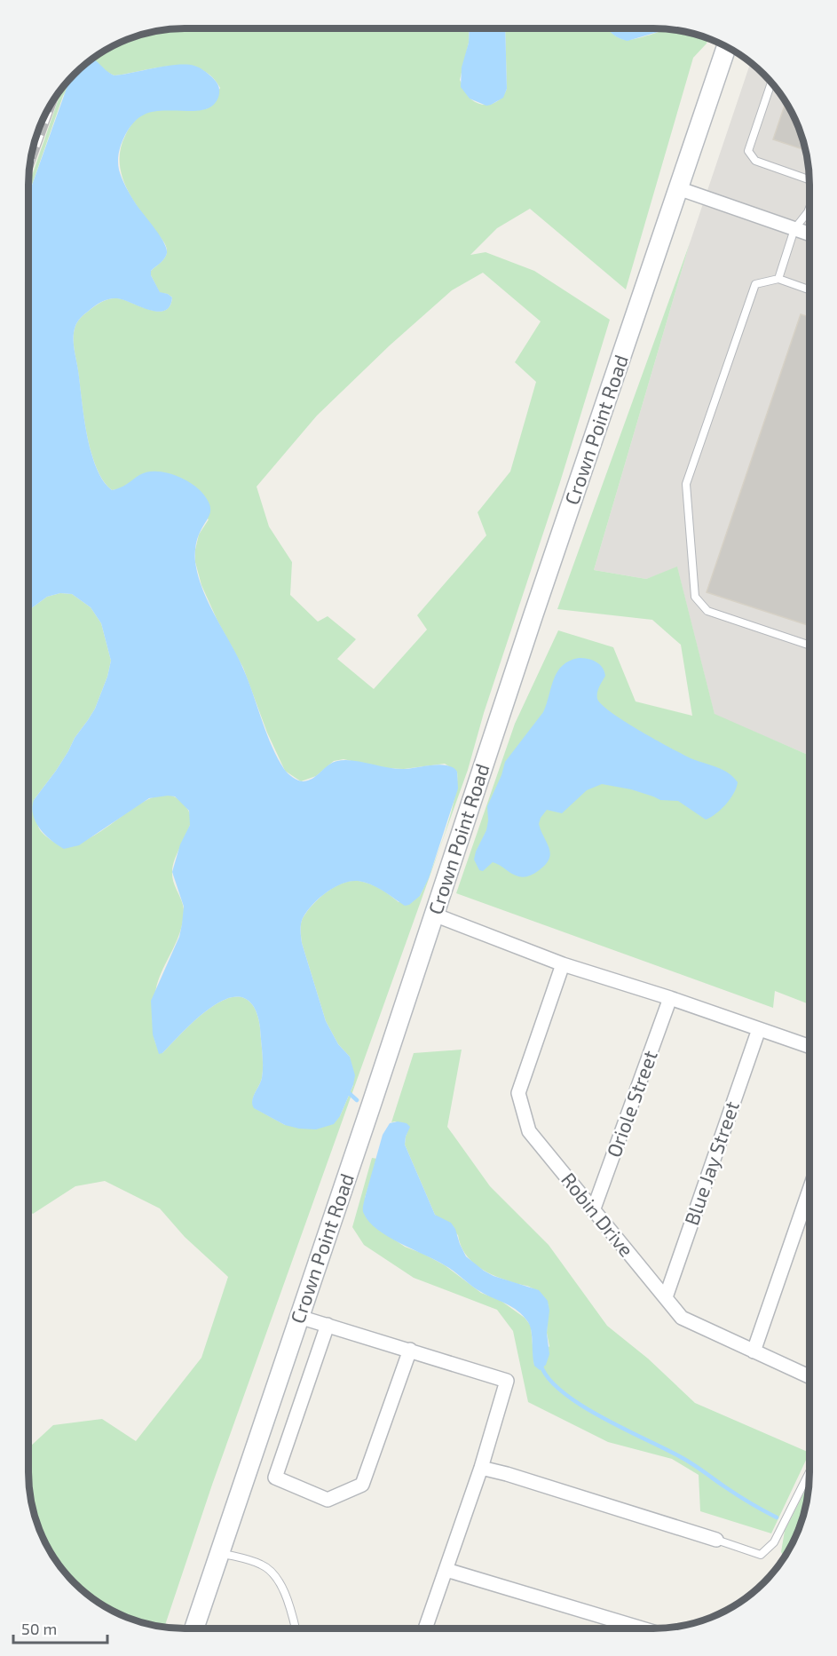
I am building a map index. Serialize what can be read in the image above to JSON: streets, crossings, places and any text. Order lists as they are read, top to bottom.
{
  "streets": {
    "main road": ["Crown Point Road"],
    "street": ["Oriole Street", "Blue Jay Street", "Robin Drive"]
  },
  "crossings": [
    ["Oriole Street", "Robin Drive"],
    ["Blue Jay Street", "Robin Drive"]
  ],
  "scale_bar": "50 m"
}
